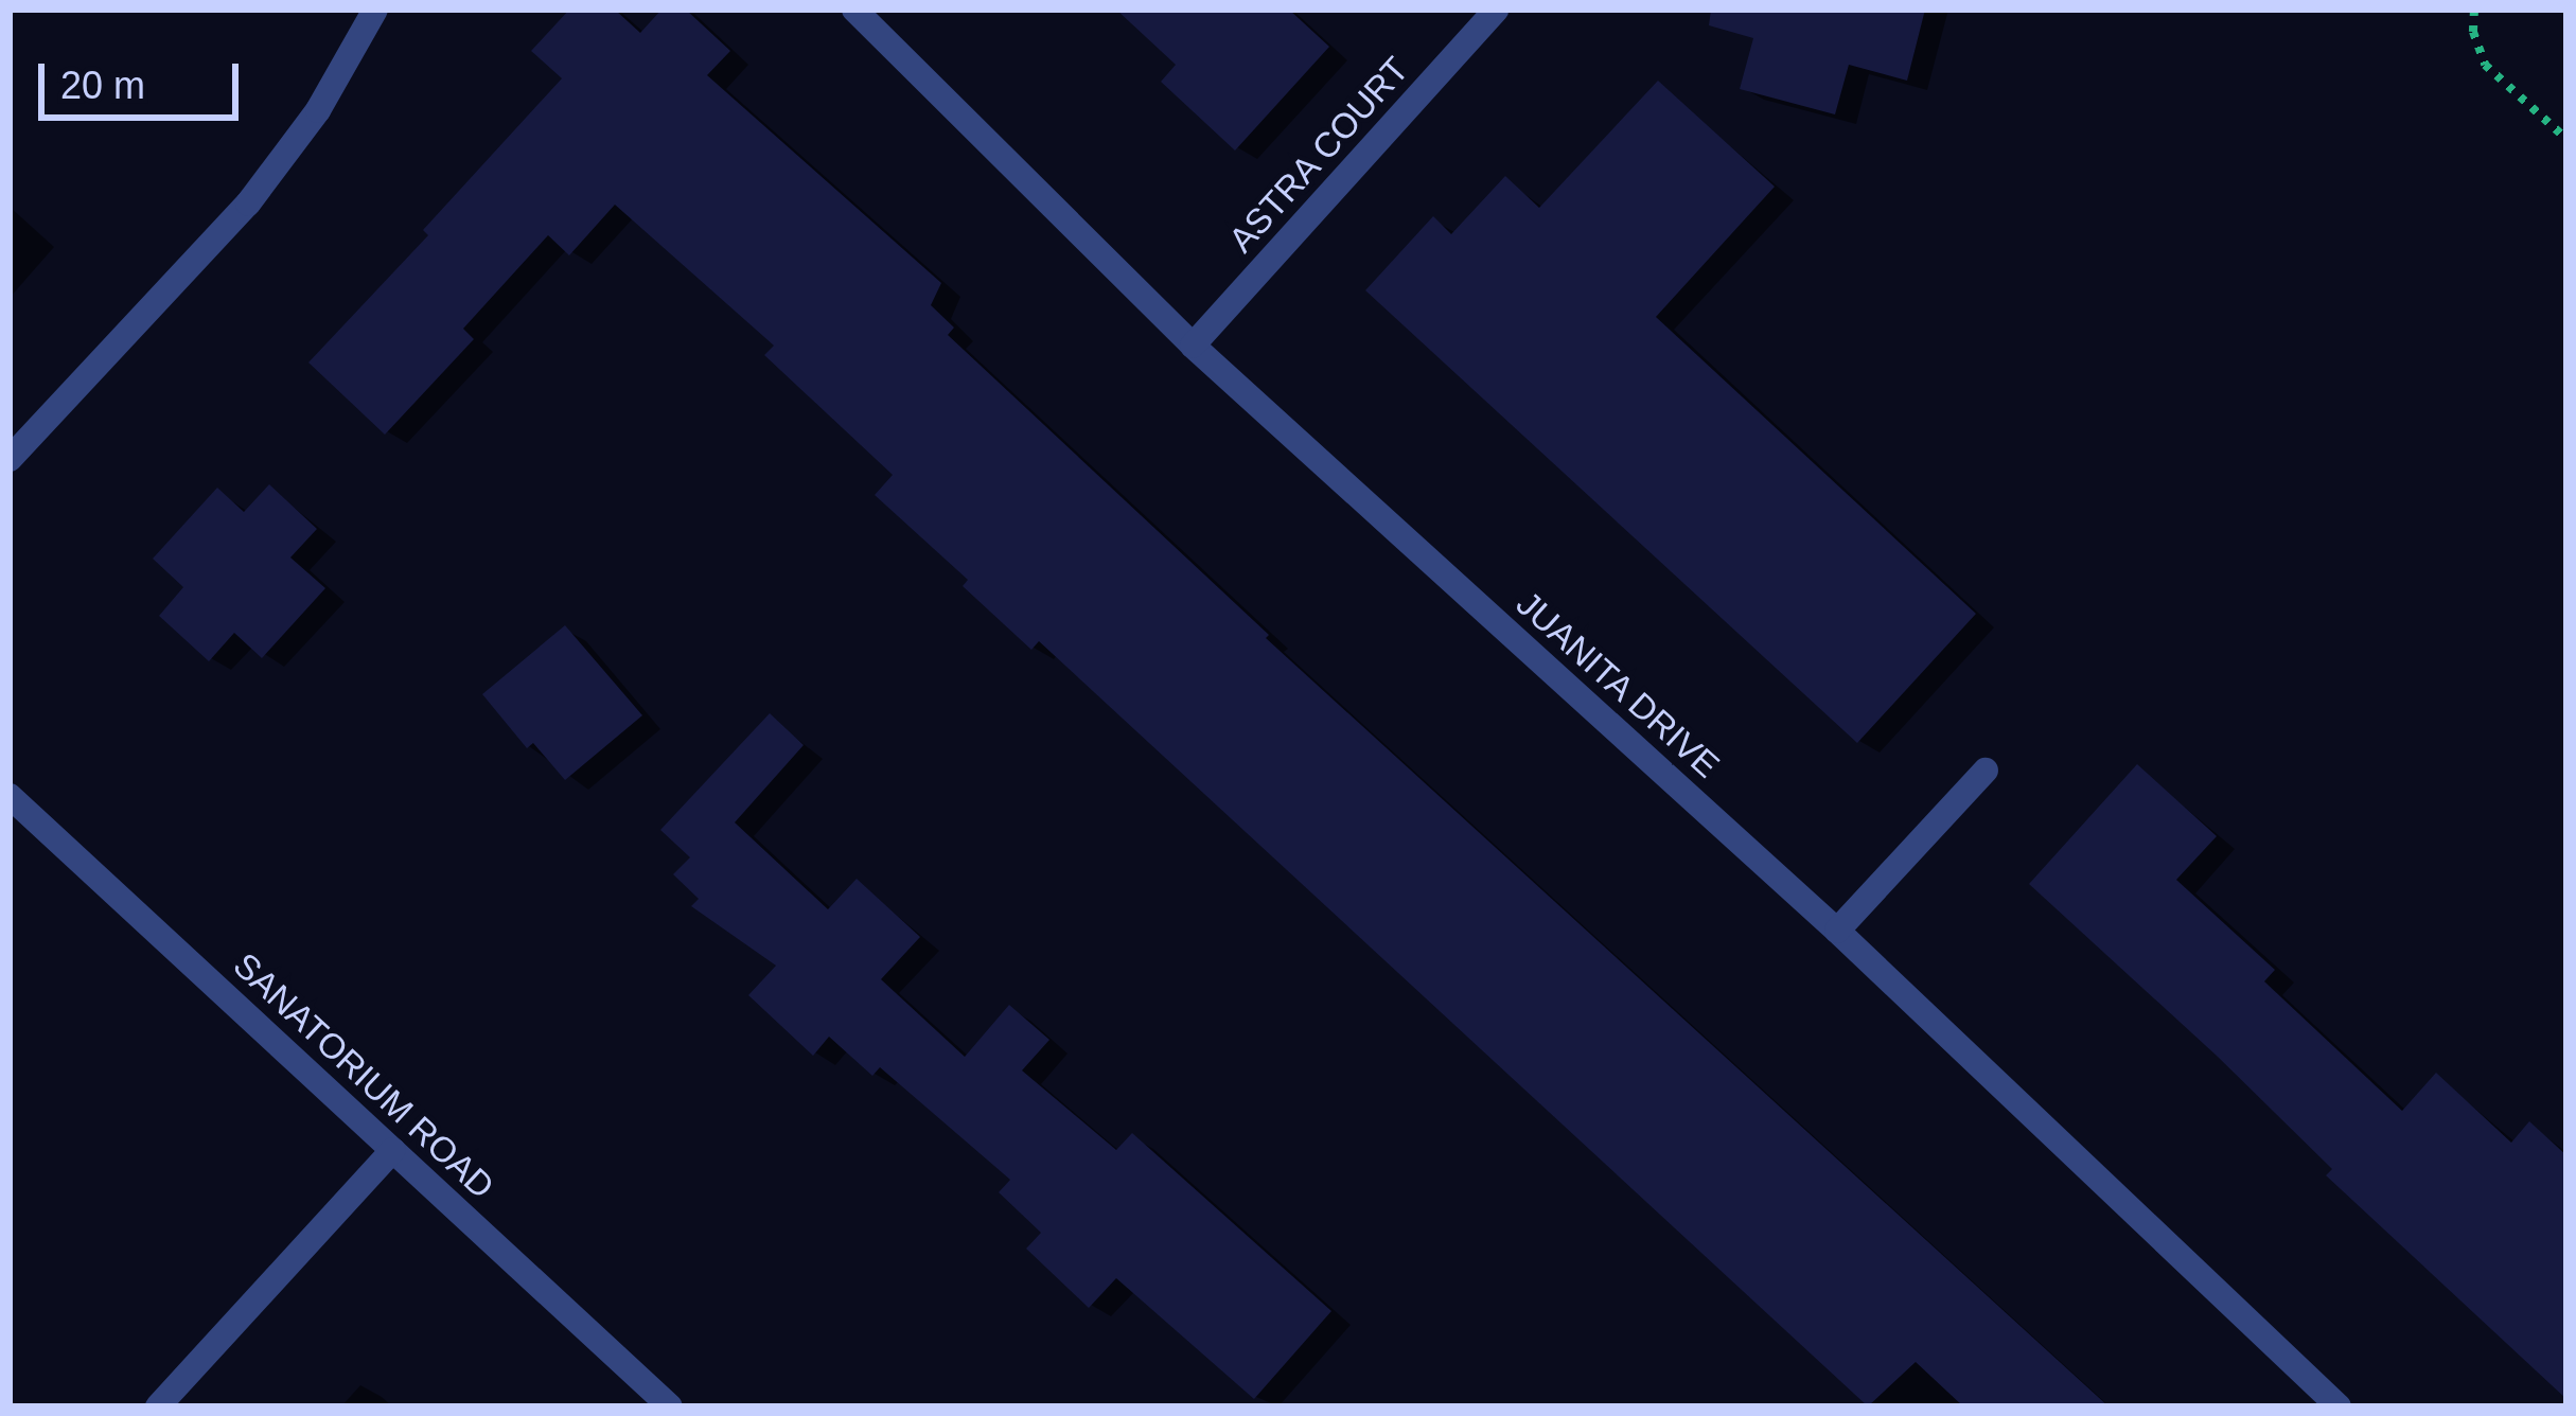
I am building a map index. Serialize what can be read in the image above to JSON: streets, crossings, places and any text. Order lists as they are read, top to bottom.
{
  "streets": {
    "street": ["ASTRA COURT", "JUANITA DRIVE", "SANATORIUM ROAD"]
  },
  "crossings": [
    ["ASTRA COURT", "JUANITA DRIVE"]
  ],
  "scale_bar": "20 m"
}
